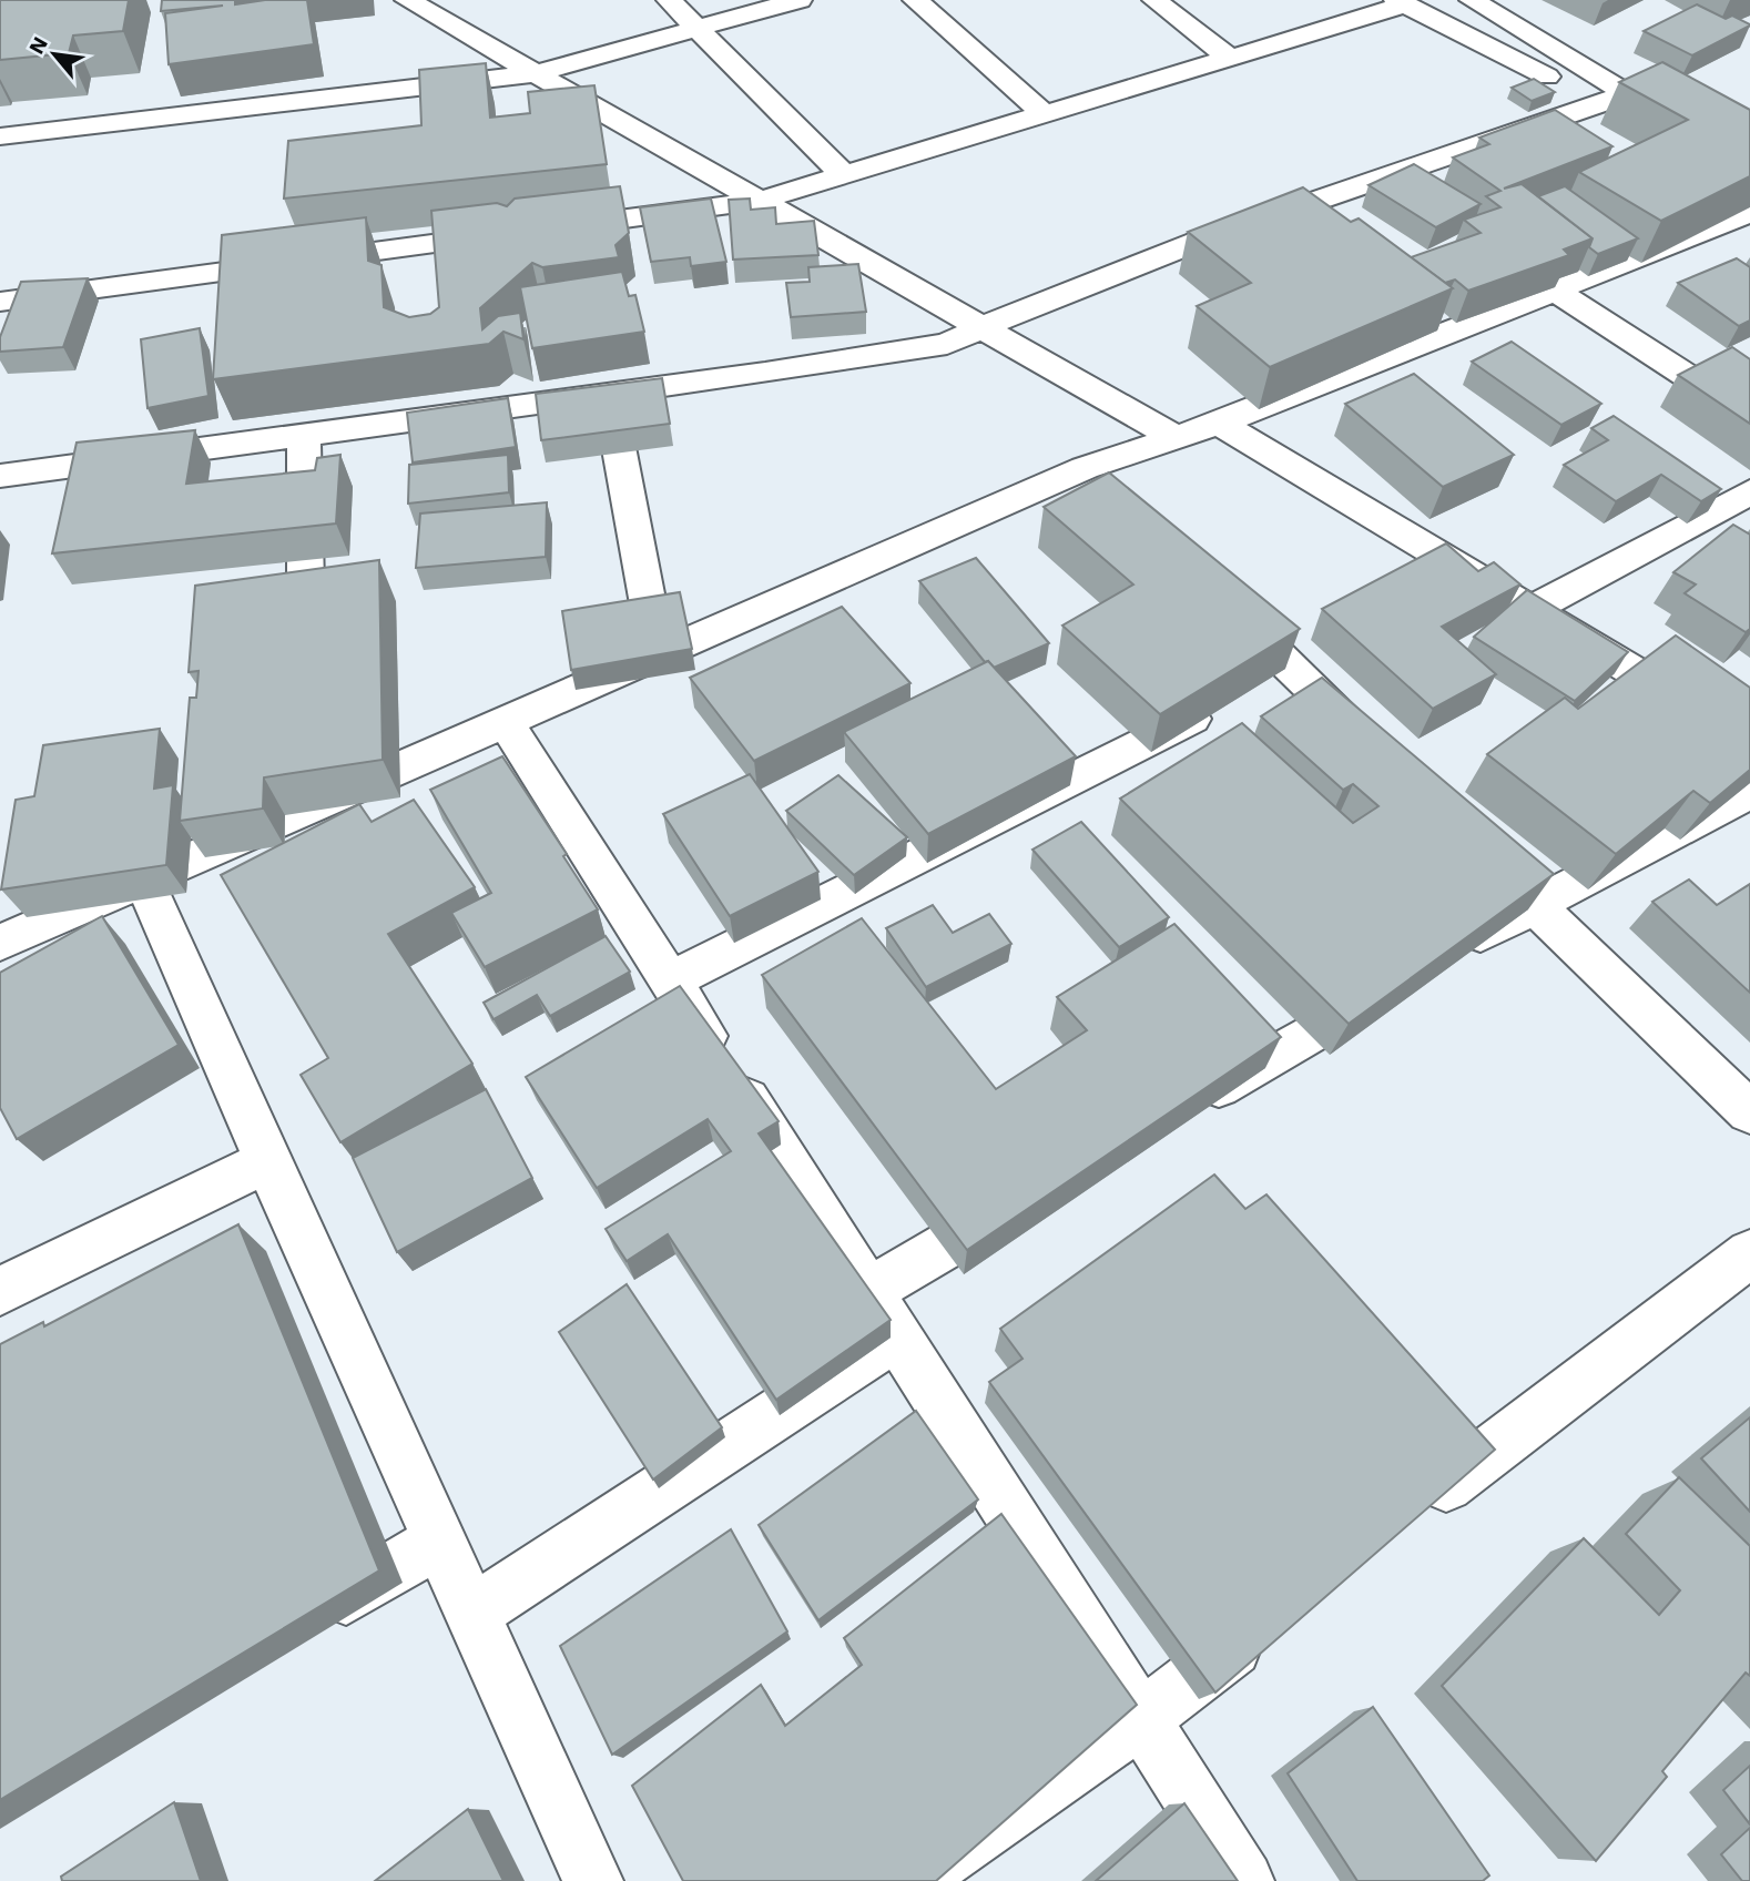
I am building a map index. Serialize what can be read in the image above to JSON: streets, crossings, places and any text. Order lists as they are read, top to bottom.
{
  "north": "top left"
}
